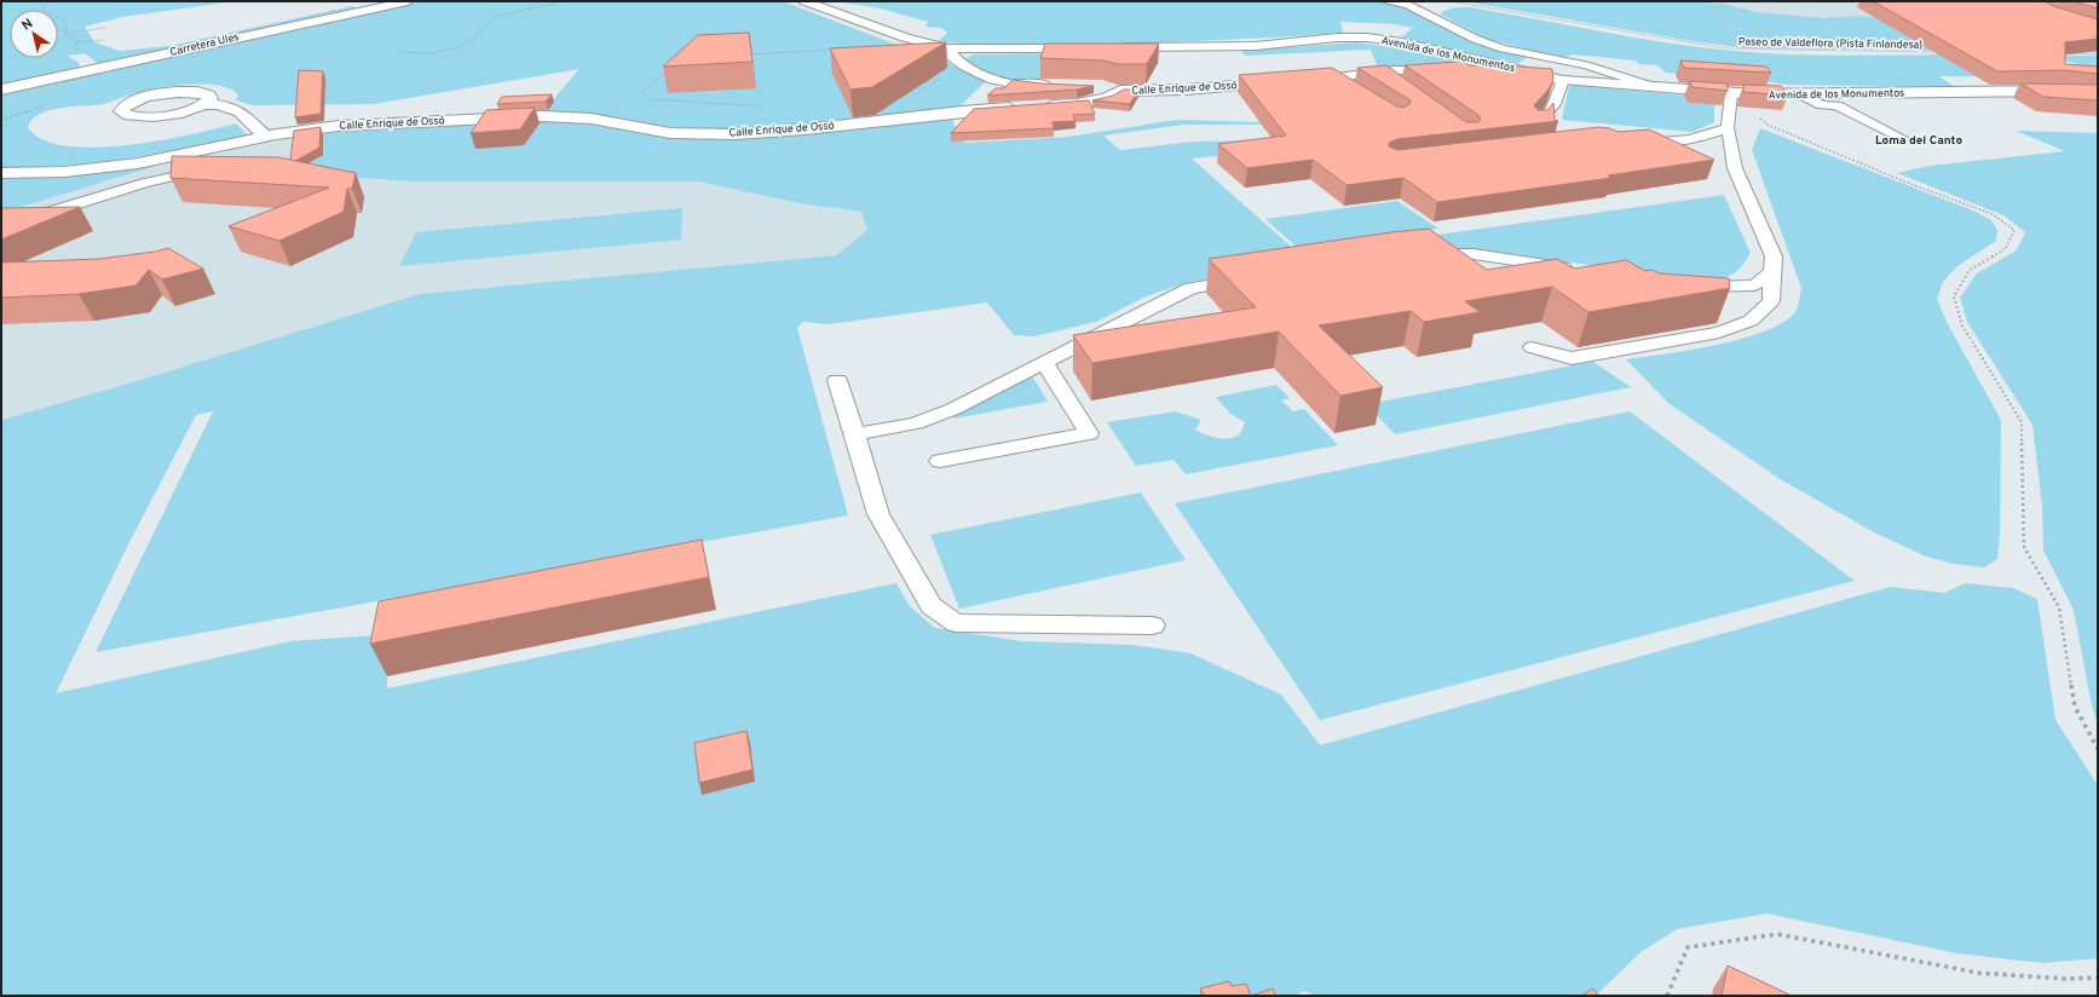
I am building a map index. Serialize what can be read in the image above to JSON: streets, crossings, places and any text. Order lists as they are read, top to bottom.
{
  "streets": {
    "street": ["Carretera Ules", "Avenida de los Monumentos", "Calle Enrique de Ossó"],
    "path": ["Paseo de Valdeflora (Pista Finlandesa)"]
  },
  "districts": ["Loma del Canto"],
  "north": "top left"
}
